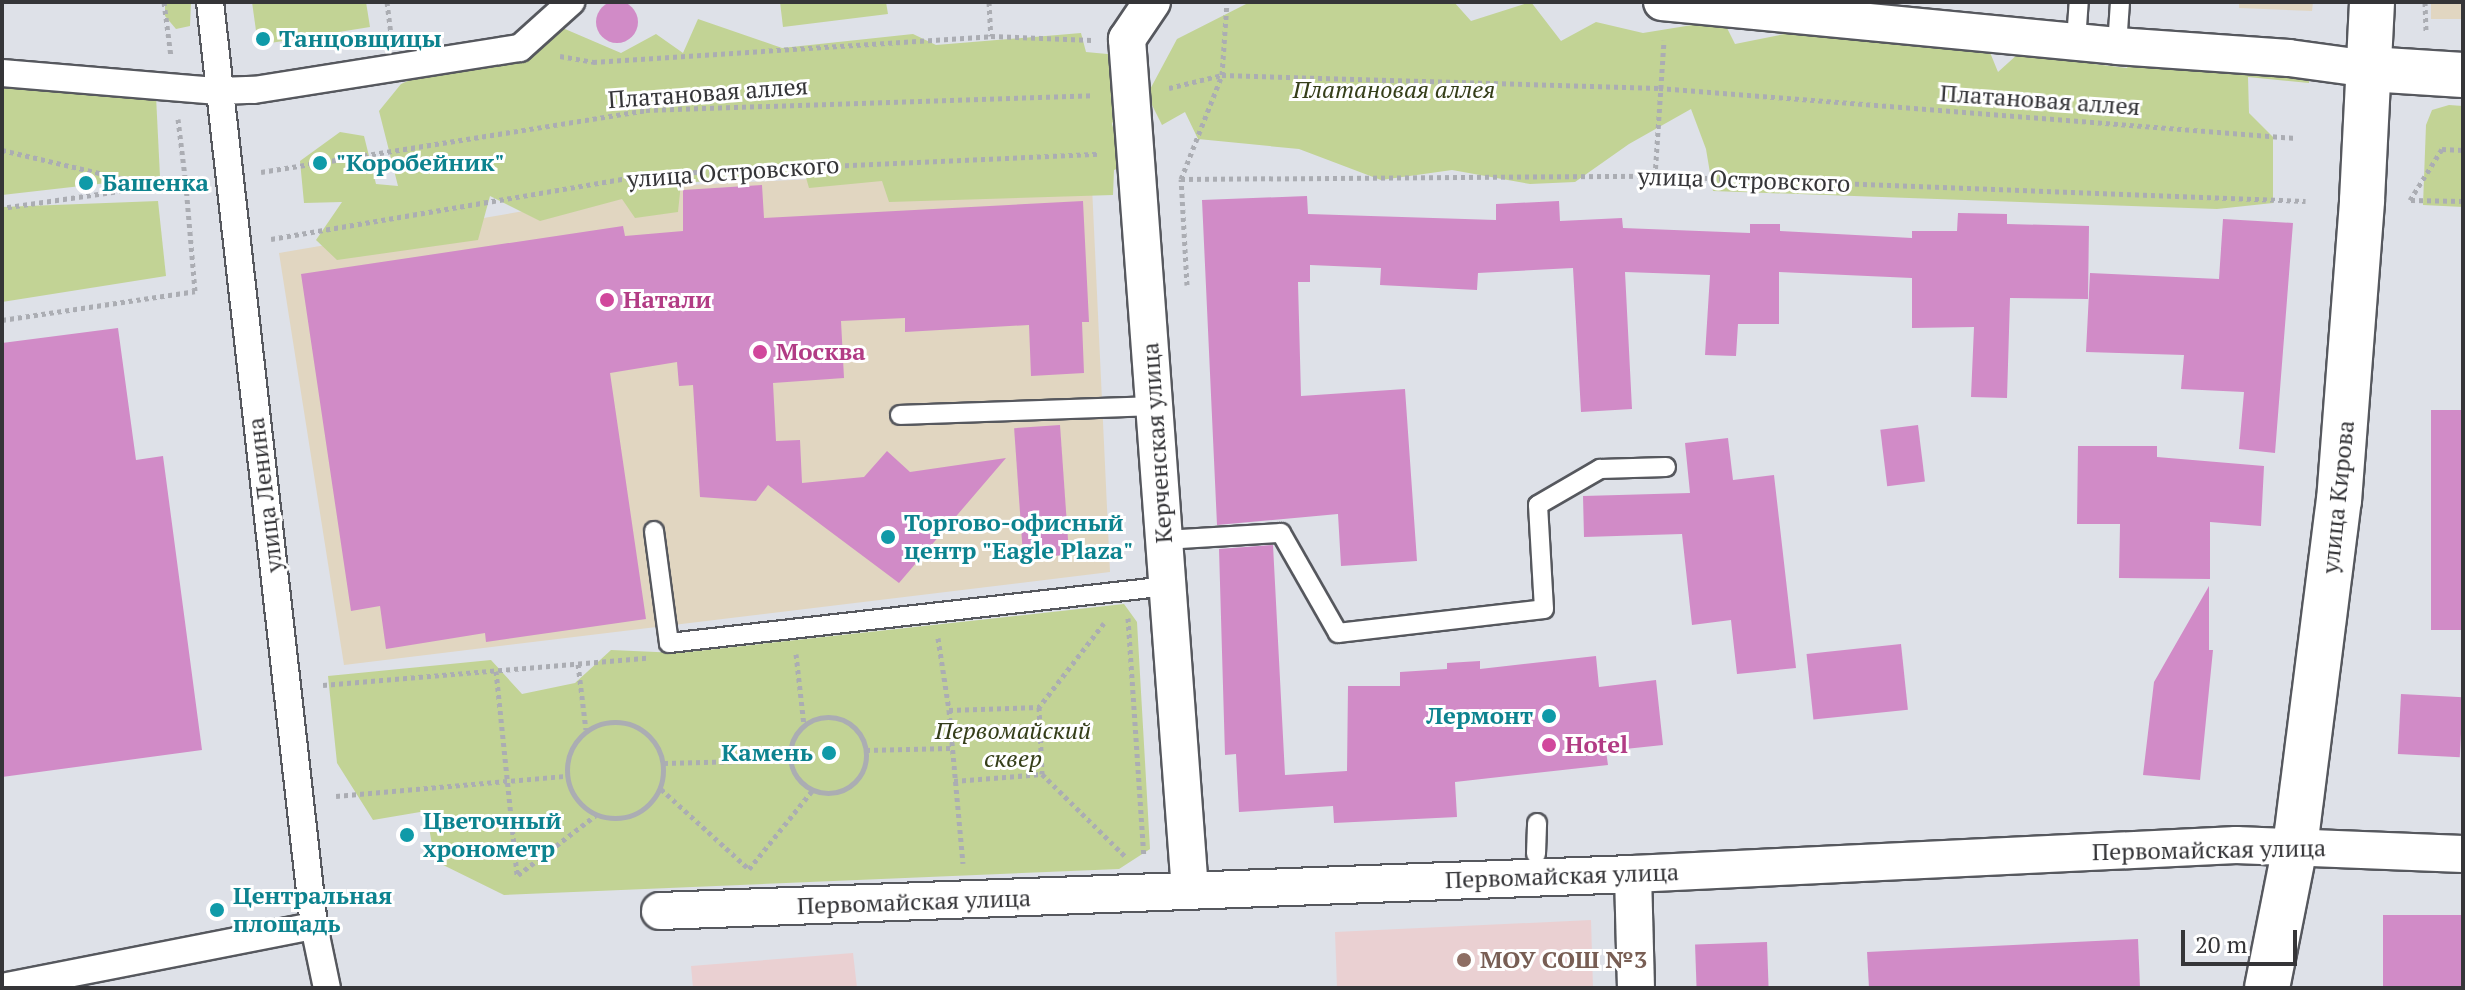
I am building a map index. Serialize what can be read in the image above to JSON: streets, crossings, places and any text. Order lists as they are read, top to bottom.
{
  "streets": {
    "main road": ["улица Кирова"],
    "street": ["Керченская улица", "улица Ленина", "Первомайская улица"],
    "path": ["Платановая аллея", "улица Островского"]
  },
  "crossings": [
    ["Платановая аллея", "улица Ленина"],
    ["Керченская улица", "Первомайская улица"],
    ["улица Кирова", "Первомайская улица"]
  ],
  "parks": ["Платановая аллея", "Первомайский сквер"],
  "places": [
    "Танцовщицы",
    "\"Коробейник\"",
    "Башенка",
    "Натали",
    "Москва",
    "Торгово-офисный центр \"Eagle Plaza\"",
    "Лермонт",
    "Hotel",
    "Камень",
    "Цветочный хронометр",
    "Центральная площадь",
    "МОУ СОШ №3"
  ],
  "scale_bar": "20 m"
}
